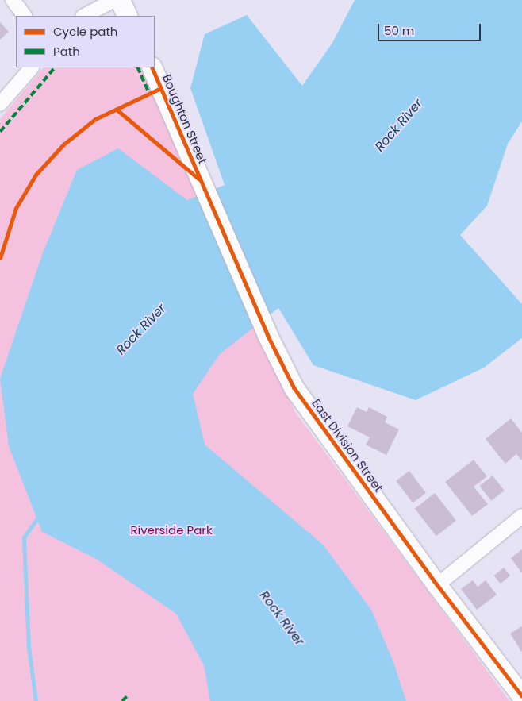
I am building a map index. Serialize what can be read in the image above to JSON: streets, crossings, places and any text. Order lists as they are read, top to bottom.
{
  "streets": {
    "street": ["Boughton Street", "East Division Street"]
  },
  "crossings": [
    ["Boughton Street", "East Division Street"]
  ],
  "water": ["Rock River"],
  "parks": ["Riverside Park"],
  "legend": ["Cycle path", "Path"],
  "scale_bar": "50 m"
}
